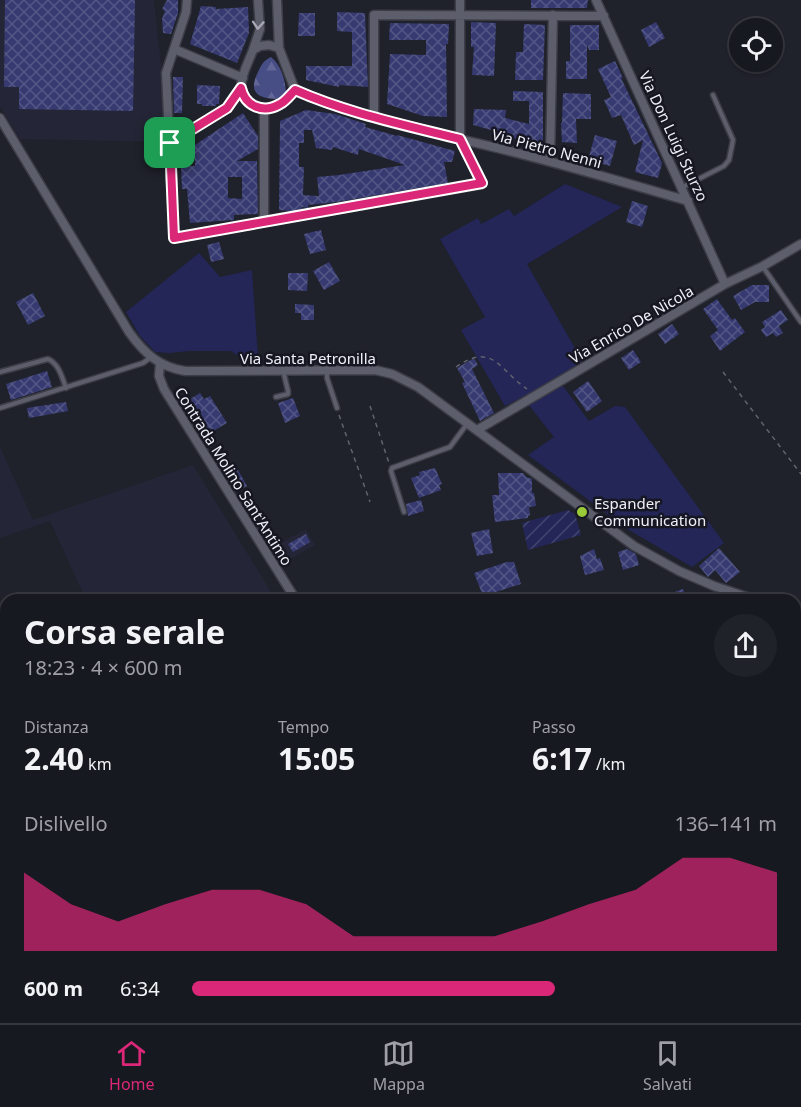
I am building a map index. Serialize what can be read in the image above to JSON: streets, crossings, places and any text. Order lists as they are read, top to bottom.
{
  "streets": {
    "street": [
      "Via Don Luigi Sturzo",
      "Via Pietro Nenni",
      "Via Enrico De Nicola",
      "Via Santa Petronilla",
      "Contrada Molino Sant'Antimo"
    ]
  },
  "crossings": [
    ["Via Don Luigi Sturzo", "Via Pietro Nenni"],
    ["Via Don Luigi Sturzo", "Via Enrico De Nicola"],
    ["Via Enrico De Nicola", "Via Santa Petronilla"],
    ["Via Santa Petronilla", "Contrada Molino Sant'Antimo"]
  ],
  "places": ["Espander Communication"],
  "page": {
    "heading": ["Corsa serale", "18:23 · 4 × 600 m"],
    "stats": [
      ["Distanza", "2.40 km"],
      ["Tempo", "15:05"],
      ["Passo", "6:17 /km"]
    ],
    "chart": ["Dislivello", "136–141 m"],
    "list": [
      {
        "name": "600 m",
        "note": "6:34"
      }
    ],
    "tabs": ["Home", "Mappa", "Salvati"]
  }
}
